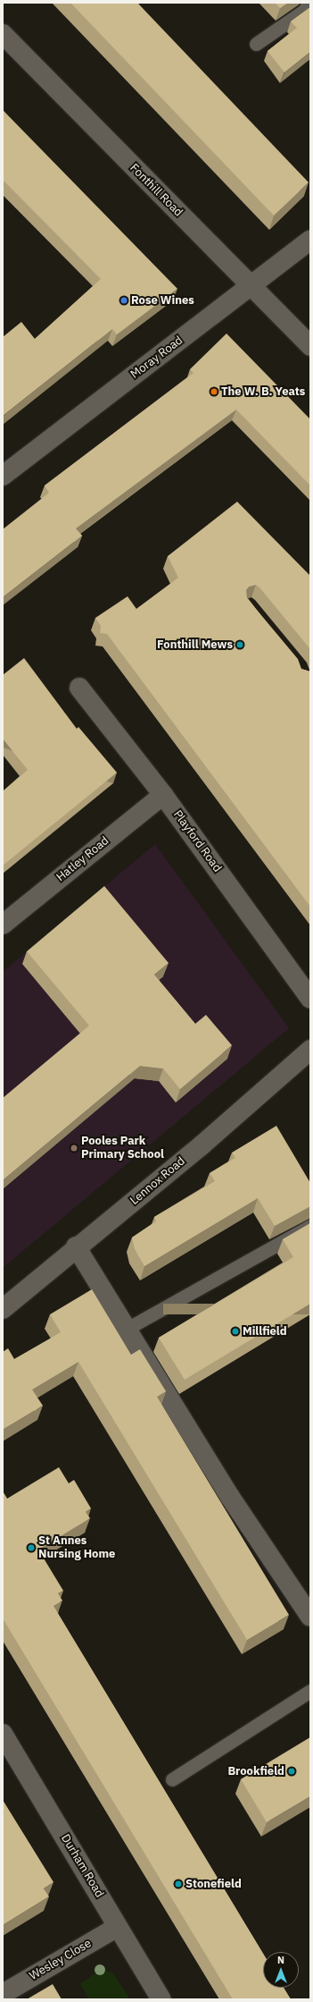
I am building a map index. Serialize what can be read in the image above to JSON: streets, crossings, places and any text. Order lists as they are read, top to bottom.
{
  "streets": {
    "street": [
      "Fonthill Road",
      "Moray Road",
      "Playford Road",
      "Hatley Road",
      "Lennox Road",
      "Durham Road",
      "Wesley Close"
    ]
  },
  "crossings": [
    ["Fonthill Road", "Moray Road"],
    ["Playford Road", "Hatley Road"],
    ["Durham Road", "Wesley Close"]
  ],
  "places": [
    "Rose Wines",
    "The W. B. Yeats",
    "Fonthill Mews",
    "Pooles Park Primary School",
    "Millfield",
    "St Annes Nursing Home",
    "Brookfield",
    "Stonefield"
  ],
  "north": "top"
}
